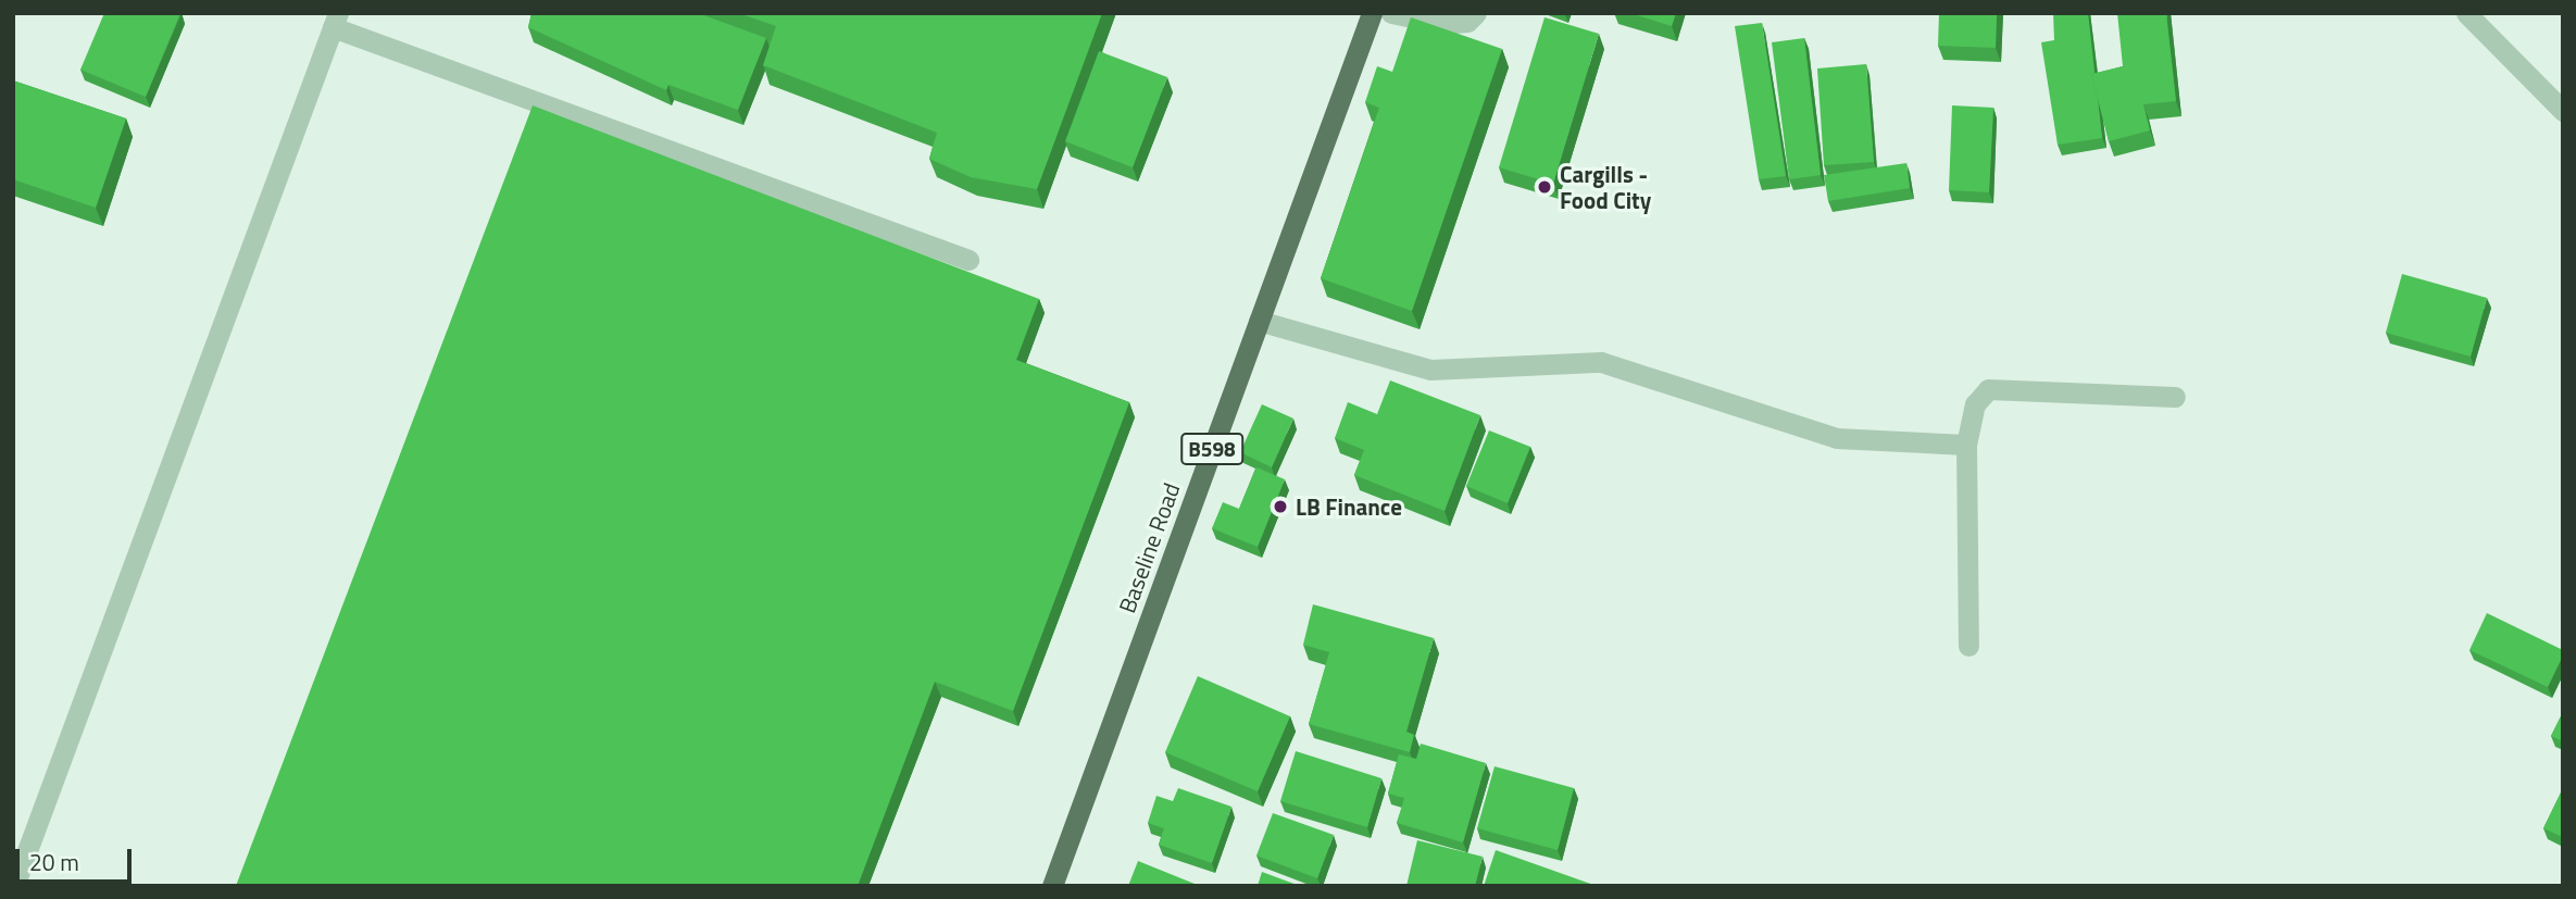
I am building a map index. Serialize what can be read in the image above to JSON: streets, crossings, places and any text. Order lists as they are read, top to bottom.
{
  "streets": {
    "main road": ["B598", "Baseline Road"]
  },
  "places": ["Cargills - Food City", "LB Finance"],
  "scale_bar": "20 m"
}
